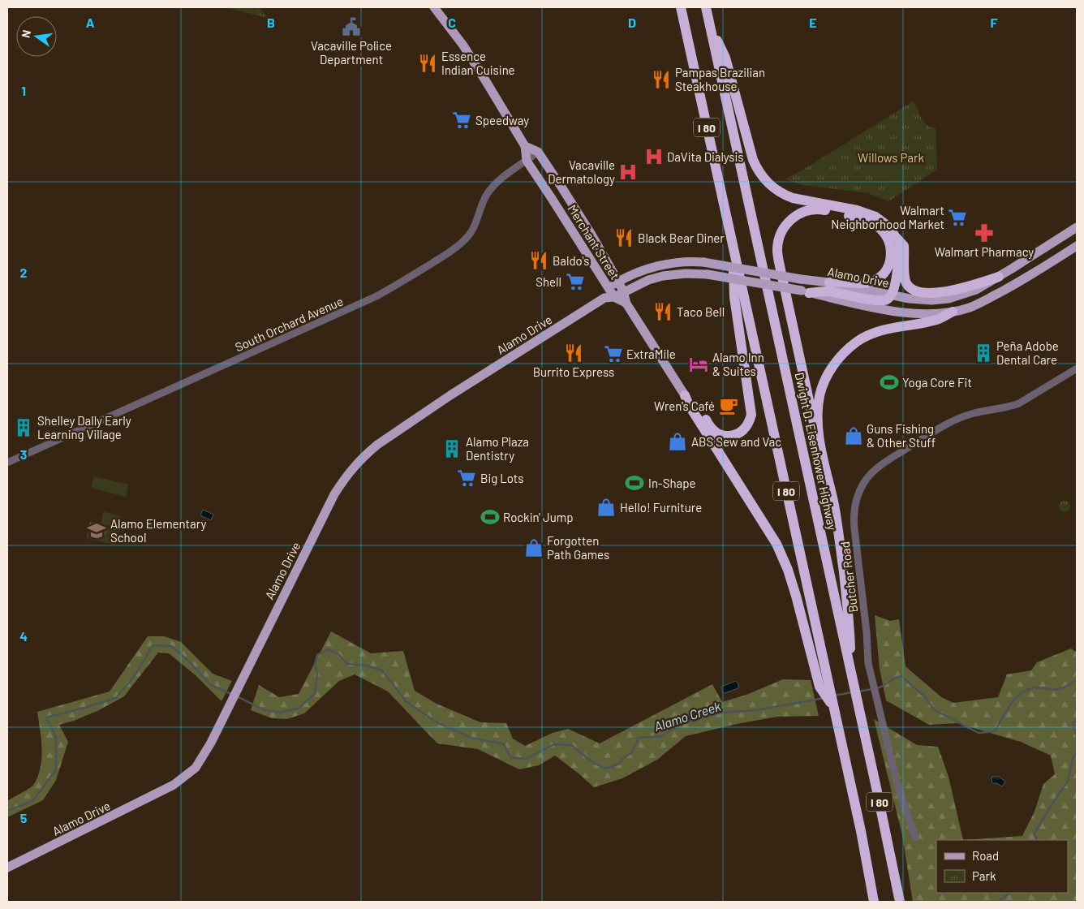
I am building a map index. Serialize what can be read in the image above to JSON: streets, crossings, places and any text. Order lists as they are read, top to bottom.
{
  "streets": {
    "highway": ["I 80", "Dwight D. Eisenhower Highway"],
    "main road": ["Merchant Street", "Alamo Drive"],
    "street": ["South Orchard Avenue", "Butcher Road"]
  },
  "crossings": [
    ["Merchant Street", "Alamo Drive"],
    ["Merchant Street", "South Orchard Avenue"]
  ],
  "water": ["Alamo Creek"],
  "parks": ["Willows Park"],
  "places": {
    "public building": ["Vacaville Police Department"],
    "restaurant": [
      "Essence Indian Cuisine",
      "Pampas Brazilian Steakhouse",
      "Black Bear Diner",
      "Baldo's",
      "Taco Bell",
      "Burrito Express"
    ],
    "supermarket": [
      "Speedway",
      "Walmart Neighborhood Market",
      "Shell",
      "ExtraMile",
      "Big Lots"
    ],
    "hospital": ["DaVita Dialysis", "Vacaville Dermatology"],
    "pharmacy": ["Walmart Pharmacy"],
    "building": ["Peña Adobe Dental Care", "Shelley Dally Early Learning Village", "Alamo Plaza Dentistry"],
    "hotel": ["Alamo Inn & Suites"],
    "sports": ["Yoga Core Fit", "In-Shape", "Rockin' Jump"],
    "cafe": ["Wren's Café"],
    "shop": [
      "Guns Fishing & Other Stuff",
      "ABS Sew and Vac",
      "Hello! Furniture",
      "Forgotten Path Games"
    ],
    "school or university": ["Alamo Elementary School"]
  },
  "legend": ["Road", "Park"],
  "north": "left",
  "grid": {
    "columns": [
      "A",
      "B",
      "C",
      "D",
      "E",
      "F"
    ],
    "rows": [
      "1",
      "2",
      "3",
      "4",
      "5"
    ]
  }
}
